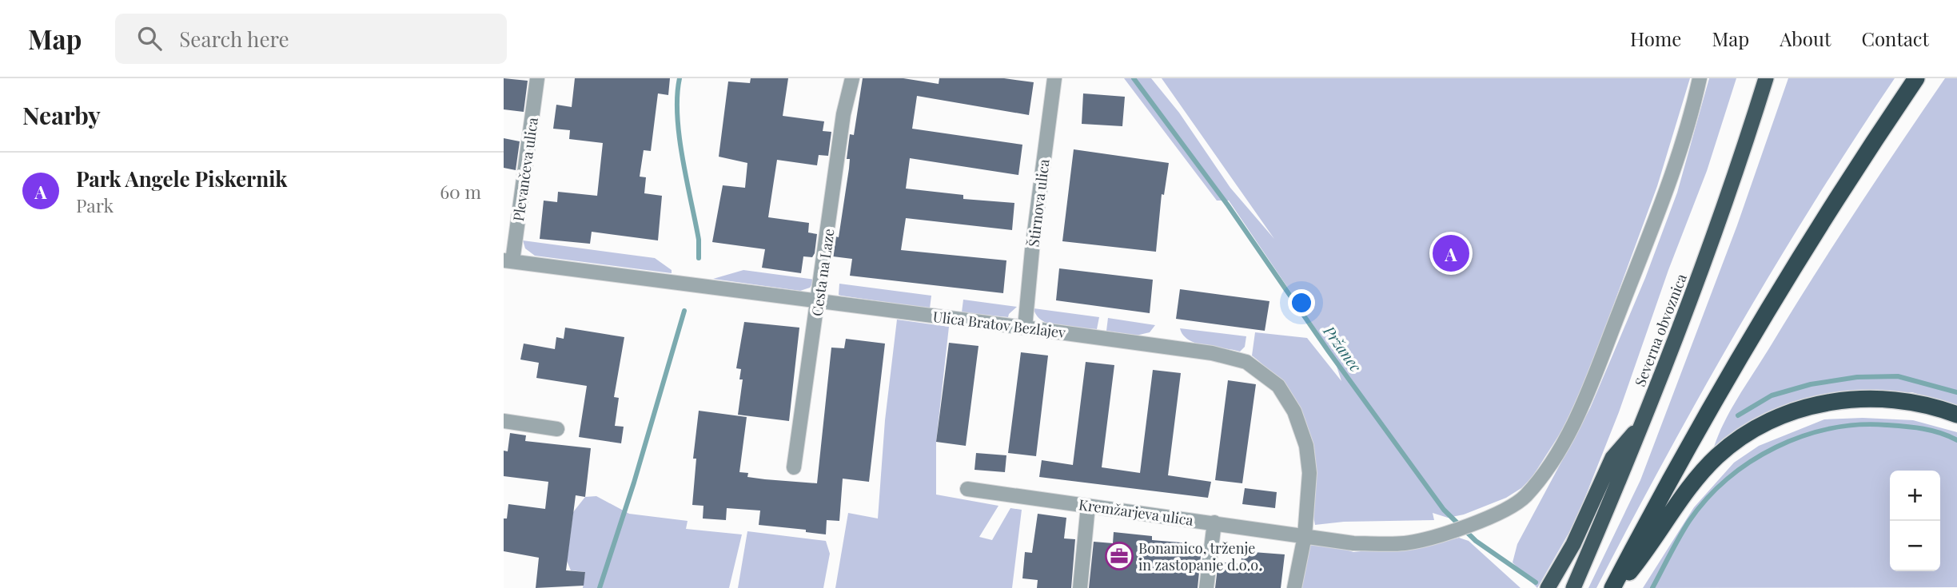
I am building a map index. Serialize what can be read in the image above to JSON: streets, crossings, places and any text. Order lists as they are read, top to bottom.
{
  "streets": {
    "highway": ["Severna obvoznica"],
    "street": [
      "Plevančeva ulica",
      "Štirnova ulica",
      "Cesta na Laze",
      "Ulica Bratov Bezlajev",
      "Kremžarjeva ulica"
    ]
  },
  "crossings": [
    ["Plevančeva ulica", "Ulica Bratov Bezlajev"],
    ["Štirnova ulica", "Ulica Bratov Bezlajev"],
    ["Cesta na Laze", "Ulica Bratov Bezlajev"],
    ["Ulica Bratov Bezlajev", "Kremžarjeva ulica"]
  ],
  "water": ["Pržanec"],
  "places": {
    "office": ["Bonamico, trženje in zastopanje d.o.o."]
  },
  "page": {
    "header": "Map",
    "search": "Search here",
    "nav": [
      "Home",
      "Map",
      "About",
      "Contact"
    ],
    "heading": "Nearby",
    "list": [
      {
        "mark": "A",
        "name": "Park Angele Piskernik",
        "note": "Park",
        "value": "60 m"
      }
    ],
    "pins": "A",
    "map_buttons": ["+", "−"]
  }
}
